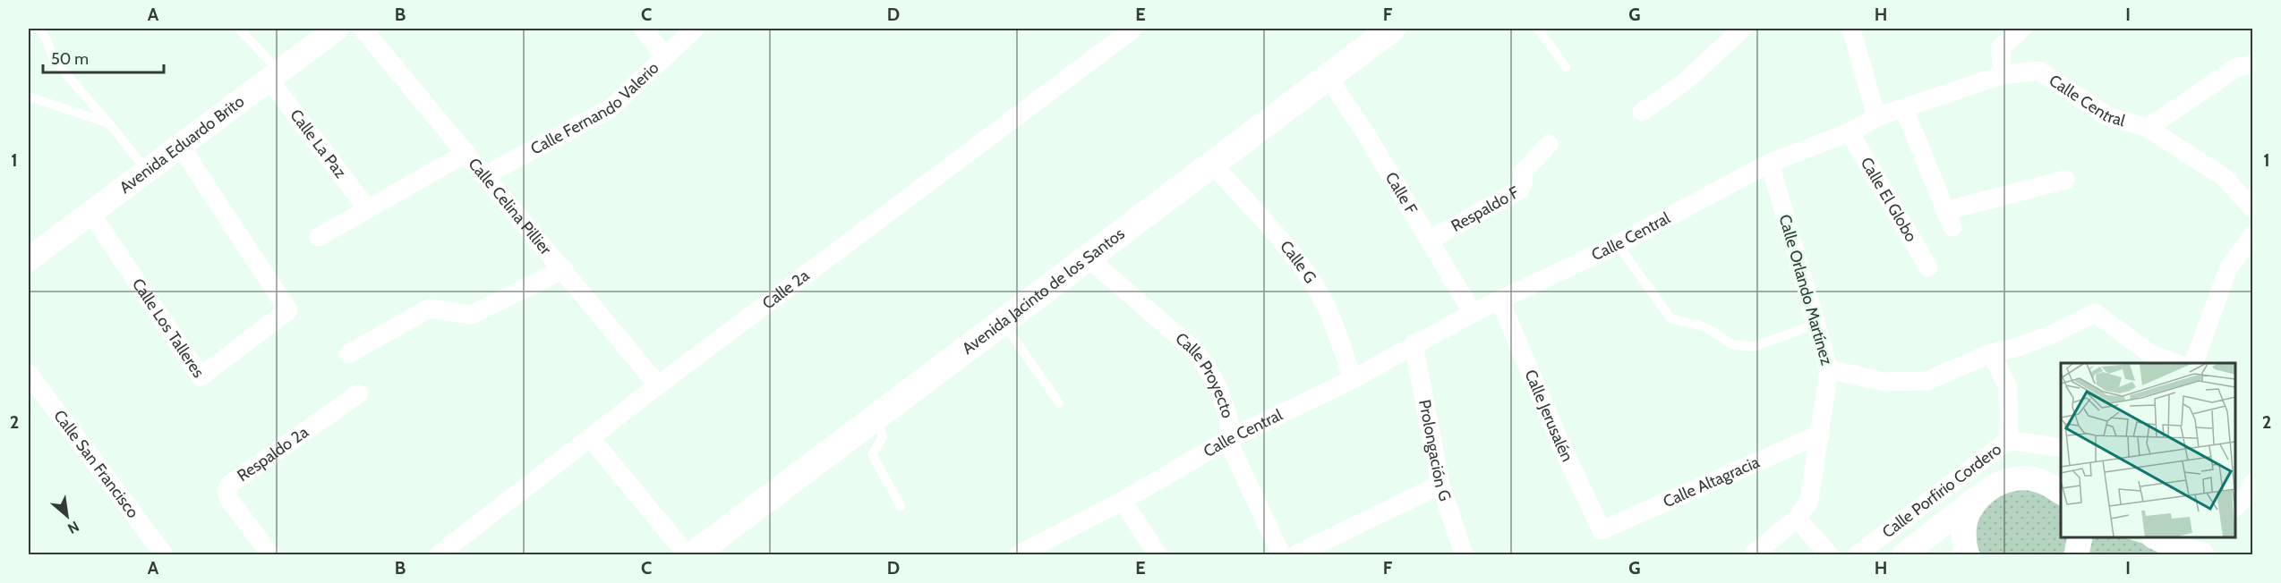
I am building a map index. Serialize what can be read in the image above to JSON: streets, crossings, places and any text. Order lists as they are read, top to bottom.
{
  "streets": {
    "main road": ["Avenida Jacinto de los Santos"],
    "street": [
      "Calle Central",
      "Calle Fernando Valerio",
      "Calle La Paz",
      "Avenida Eduardo Brito",
      "Calle F",
      "Calle El Globo",
      "Calle Celina Pillier",
      "Respaldo F",
      "Calle G",
      "Calle 2a",
      "Calle Orlando Martínez",
      "Calle Los Talleres",
      "Calle Proyecto",
      "Calle Jerusalén",
      "Prolongación G",
      "Respaldo 2a",
      "Calle San Francisco",
      "Calle Altagracia",
      "Calle Porfirio Cordero"
    ]
  },
  "crossings": [
    ["Calle Central", "Calle F"],
    ["Calle Central", "Calle El Globo"],
    ["Calle Central", "Calle G"],
    ["Calle Central", "Calle Orlando Martínez"],
    ["Calle Central", "Calle Proyecto"],
    ["Calle Central", "Calle Jerusalén"],
    ["Calle Central", "Prolongación G"],
    ["Calle Fernando Valerio", "Calle Celina Pillier"],
    ["Calle La Paz", "Avenida Eduardo Brito"],
    ["Avenida Eduardo Brito", "Calle Los Talleres"],
    ["Calle F", "Respaldo F"],
    ["Calle F", "Avenida Jacinto de los Santos"],
    ["Calle Celina Pillier", "Calle 2a"],
    ["Calle G", "Avenida Jacinto de los Santos"],
    ["Calle Orlando Martínez", "Calle Altagracia"],
    ["Avenida Jacinto de los Santos", "Calle Proyecto"],
    ["Calle Jerusalén", "Calle Altagracia"]
  ],
  "scale_bar": "50 m",
  "north": "bottom right",
  "grid": {
    "columns": [
      "A",
      "B",
      "C",
      "D",
      "E",
      "F",
      "G",
      "H",
      "I"
    ],
    "rows": ["1", "2"]
  }
}
